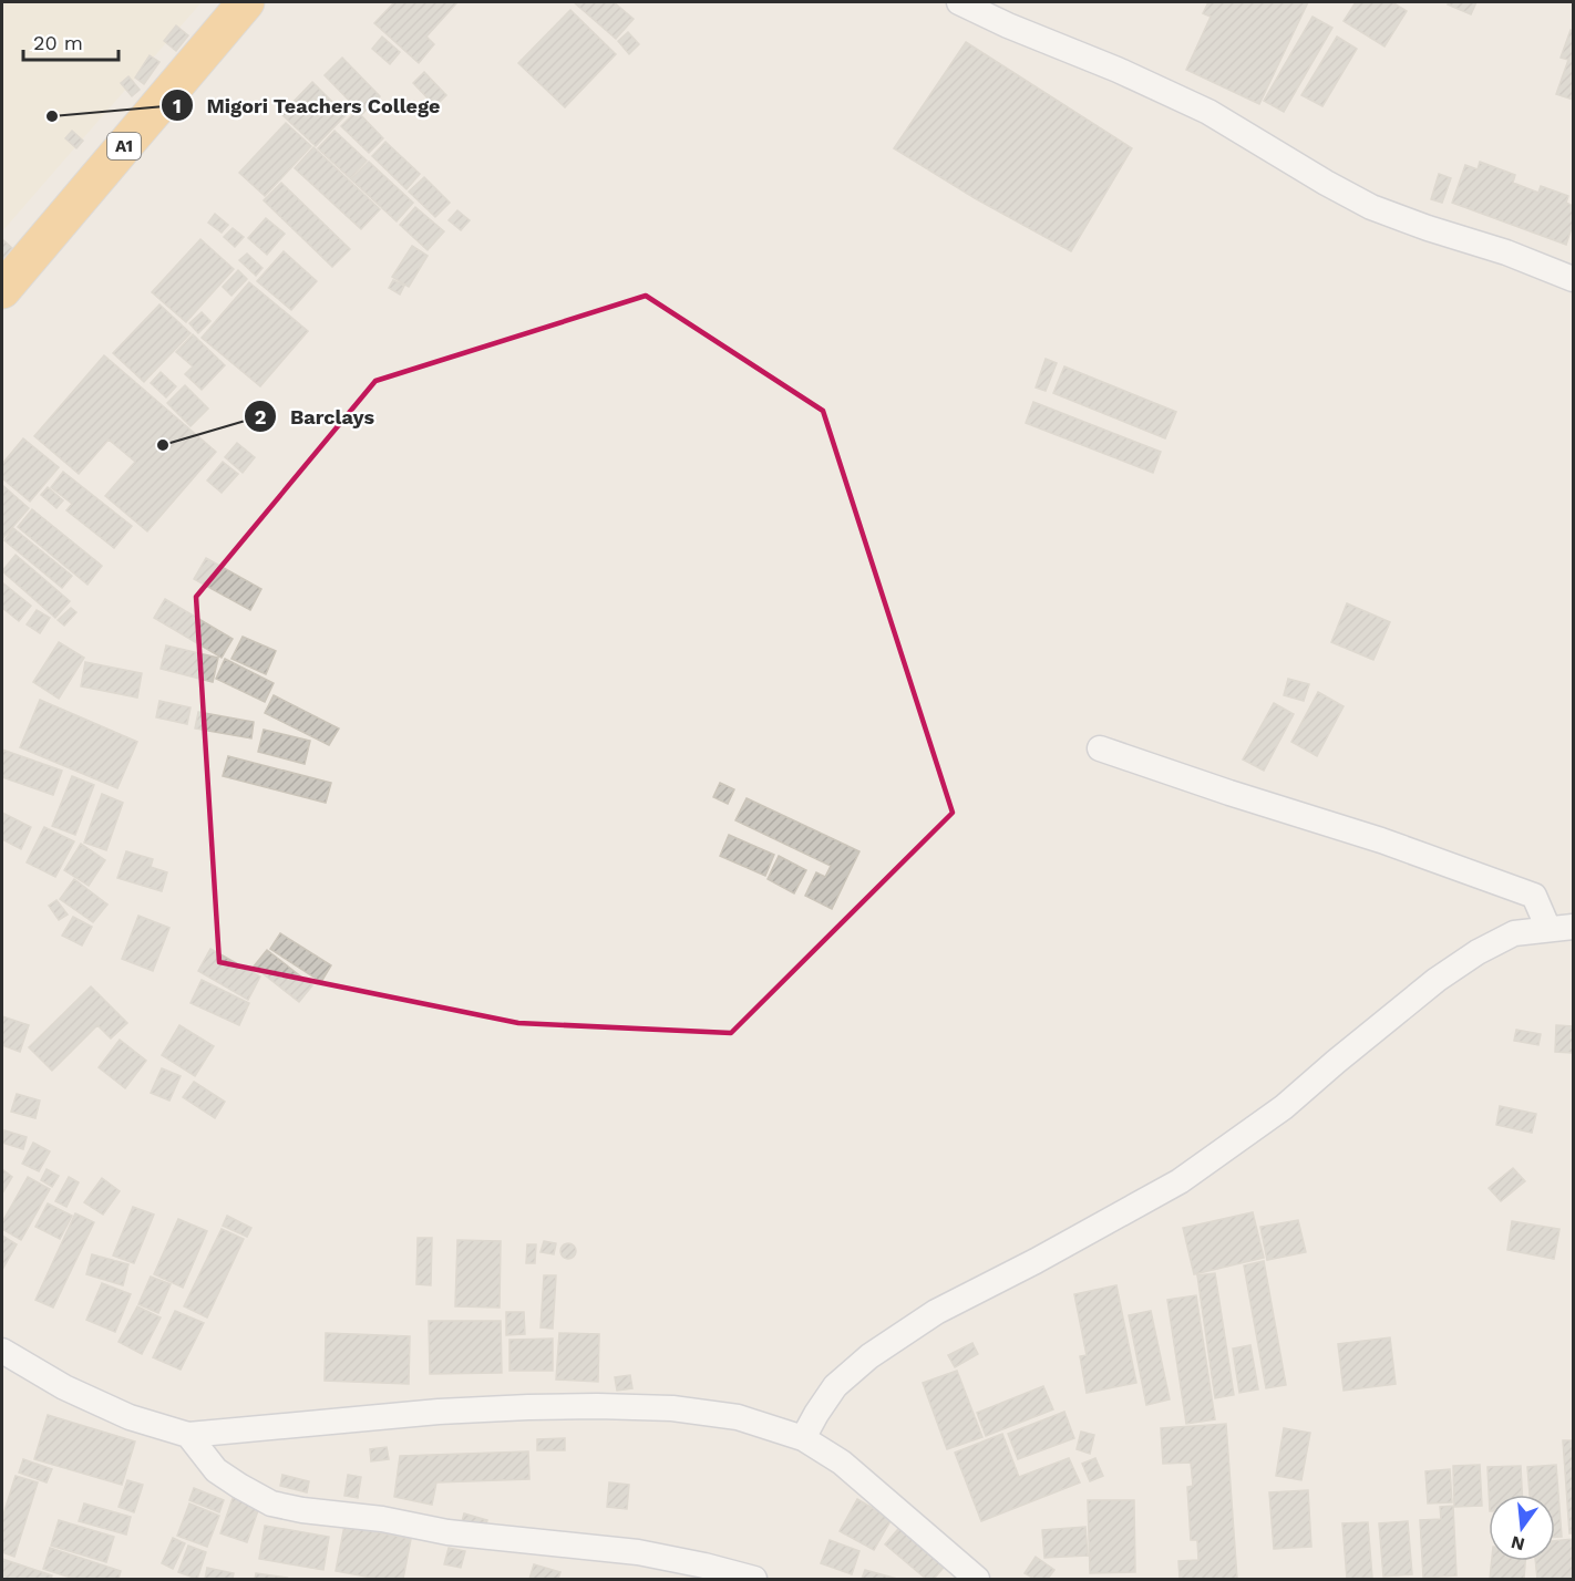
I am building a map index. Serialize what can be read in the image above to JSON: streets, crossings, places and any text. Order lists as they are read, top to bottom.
{
  "streets": {
    "highway": ["A1"]
  },
  "places": ["Migori Teachers College", "Barclays"],
  "scale_bar": "20 m",
  "north": "bottom"
}
